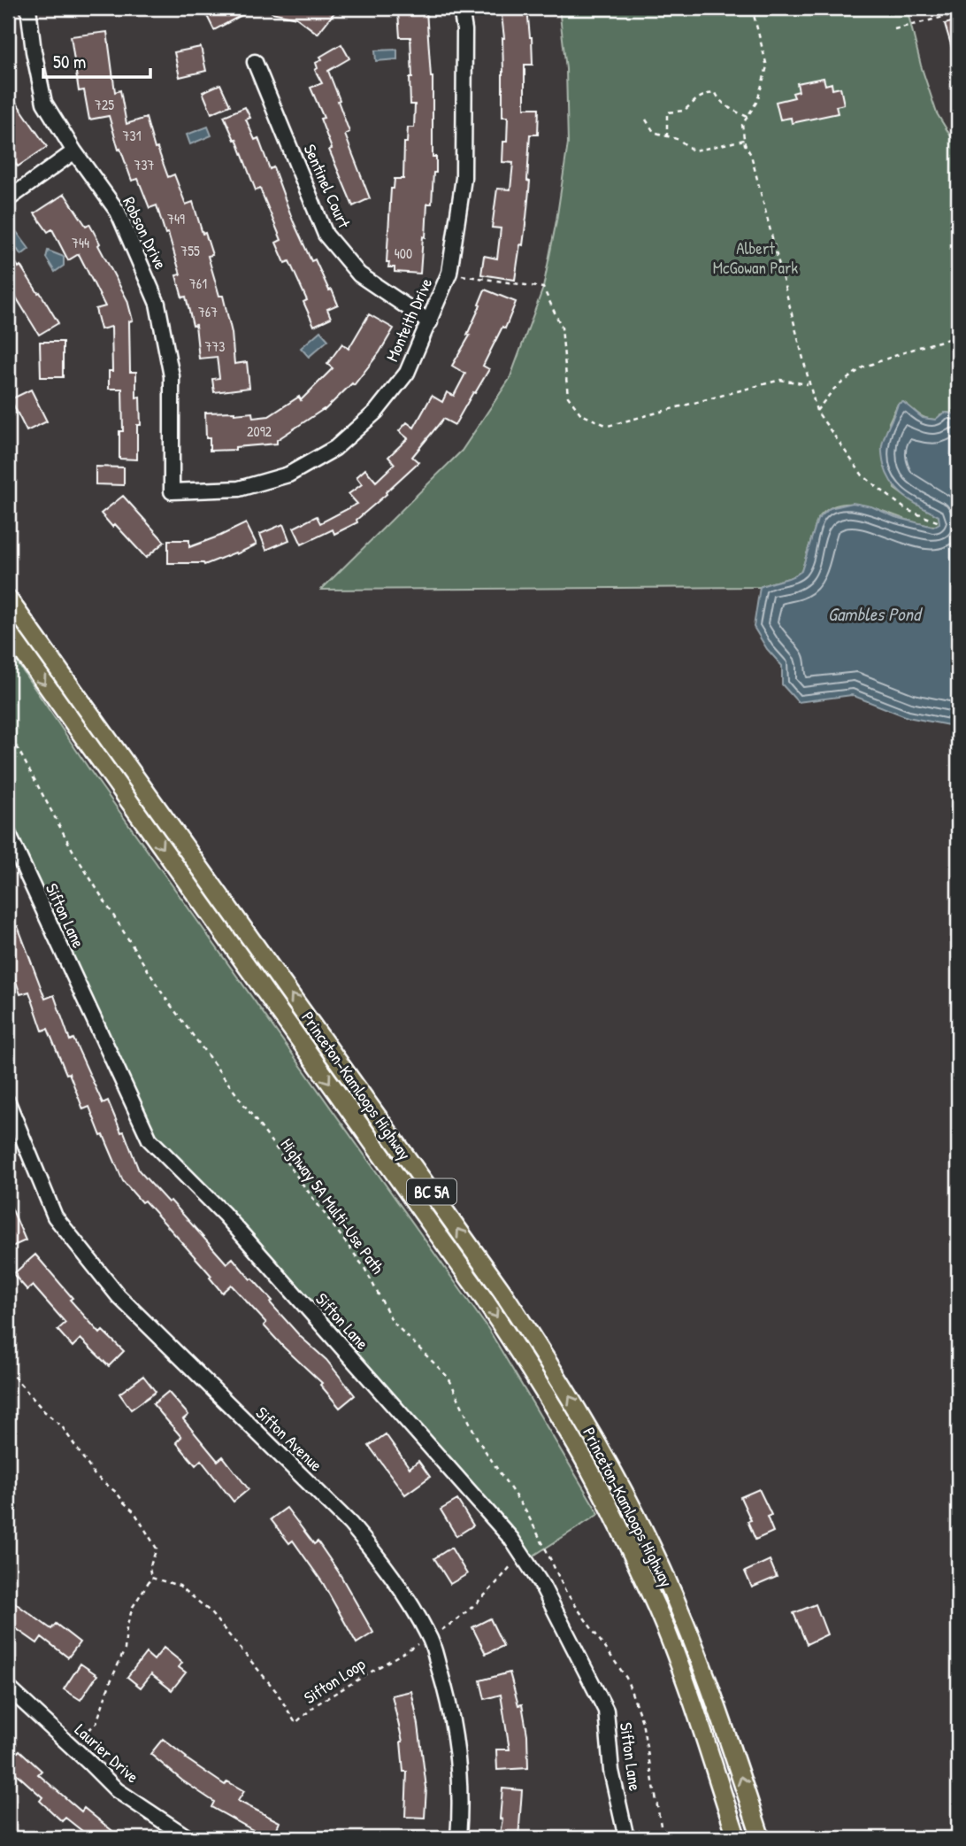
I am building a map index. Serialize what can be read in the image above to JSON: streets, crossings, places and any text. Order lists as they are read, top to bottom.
{
  "streets": {
    "main road": ["Princeton-Kamloops Highway", "BC 5A"],
    "street": [
      "Sentinel Court",
      "Robson Drive",
      "Monteith Drive",
      "Sifton Lane",
      "Sifton Avenue",
      "Laurier Drive"
    ],
    "path": ["Highway 5A Multi-Use Path", "Sifton Loop"]
  },
  "crossings": [
    ["Sentinel Court", "Monteith Drive"],
    ["Robson Drive", "Monteith Drive"],
    ["Sifton Lane", "Sifton Loop"],
    ["Sifton Avenue", "Sifton Loop"]
  ],
  "water": ["Gambles Pond"],
  "parks": ["Albert McGowan Park"],
  "house_numbers": [
    "725",
    "731",
    "737",
    "749",
    "744",
    "755",
    "400",
    "761",
    "767",
    "773",
    "2092"
  ],
  "scale_bar": "50 m"
}
